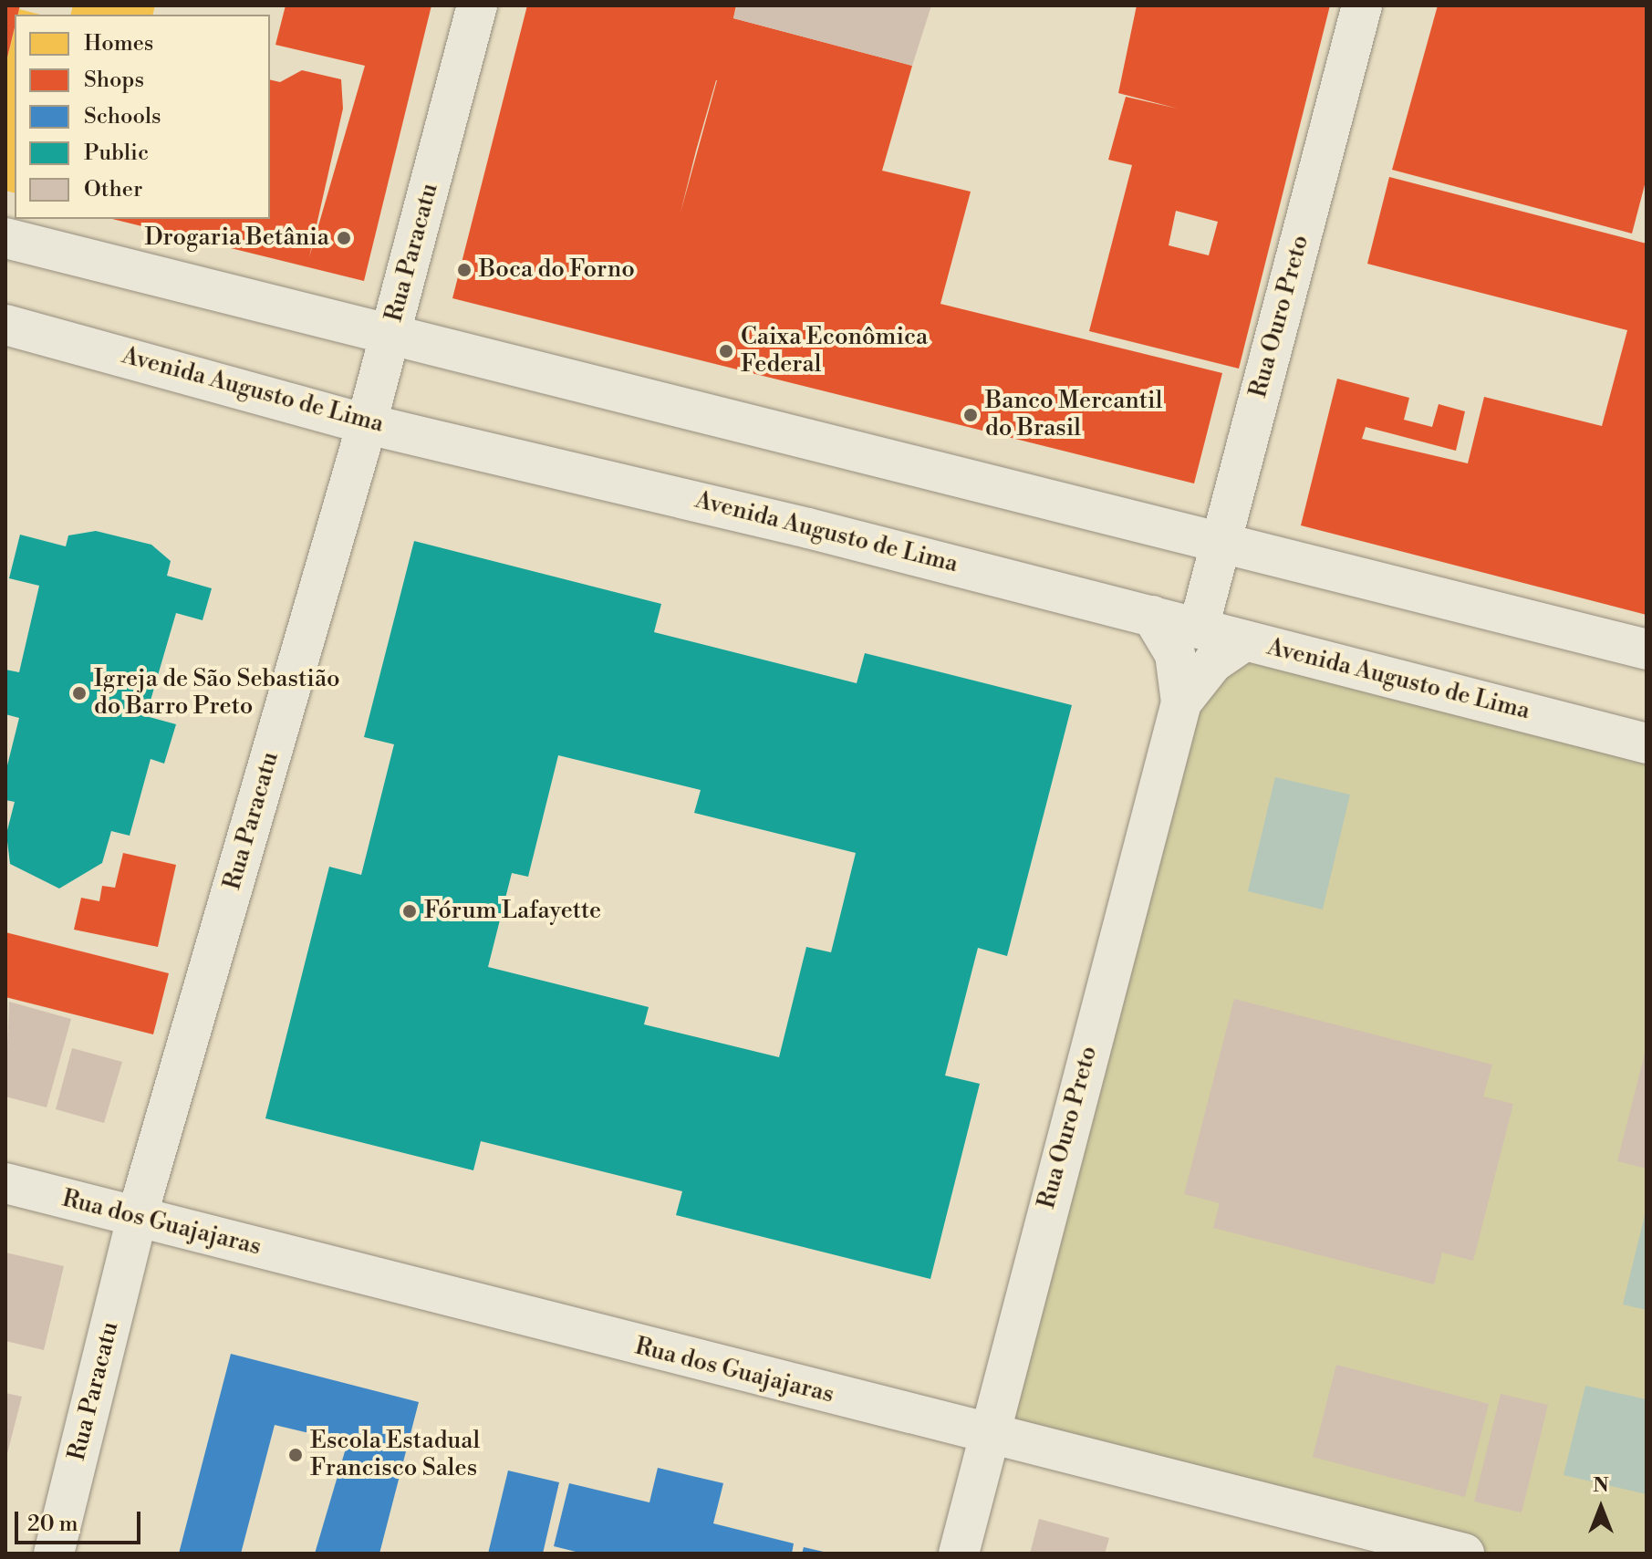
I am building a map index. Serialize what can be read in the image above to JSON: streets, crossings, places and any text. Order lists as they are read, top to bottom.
{
  "streets": {
    "street": [
      "Rua Paracatu",
      "Rua Ouro Preto",
      "Avenida Augusto de Lima",
      "Rua dos Guajajaras"
    ]
  },
  "crossings": [
    ["Rua Paracatu", "Avenida Augusto de Lima"],
    ["Rua Paracatu", "Rua dos Guajajaras"],
    ["Rua Ouro Preto", "Avenida Augusto de Lima"],
    ["Rua Ouro Preto", "Rua dos Guajajaras"]
  ],
  "places": [
    "Drogaria Betânia",
    "Boca do Forno",
    "Caixa Econômica Federal",
    "Banco Mercantil do Brasil",
    "Igreja de São Sebastião do Barro Preto",
    "Fórum Lafayette",
    "Escola Estadual Francisco Sales"
  ],
  "legend": [
    "Homes",
    "Shops",
    "Schools",
    "Public",
    "Other"
  ],
  "scale_bar": "20 m",
  "north": "top"
}
